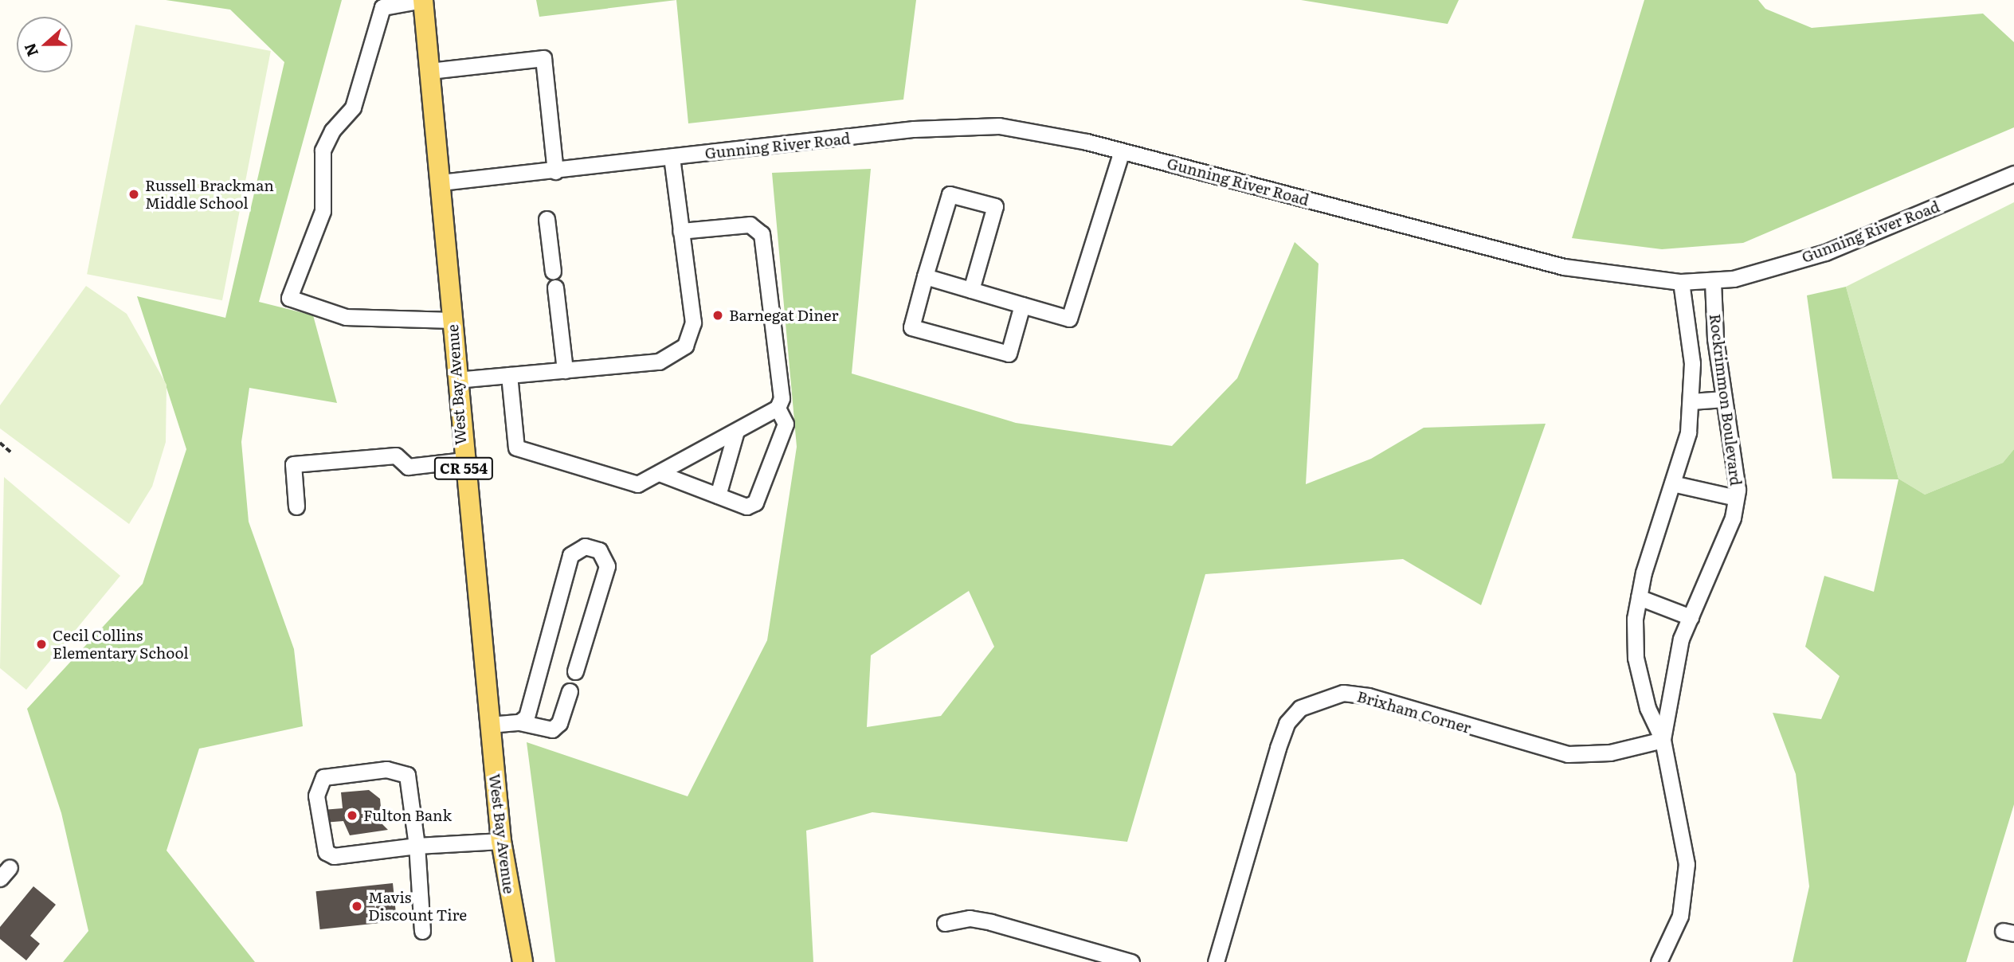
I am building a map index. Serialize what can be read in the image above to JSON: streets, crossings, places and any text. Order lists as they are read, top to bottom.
{
  "streets": {
    "main road": ["West Bay Avenue", "CR 554"],
    "street": ["Gunning River Road", "Rockrimmon Boulevard", "Brixham Corner"]
  },
  "crossings": [
    ["Gunning River Road", "West Bay Avenue"],
    ["Gunning River Road", "Rockrimmon Boulevard"],
    ["Rockrimmon Boulevard", "Brixham Corner"]
  ],
  "places": [
    "Russell Brackman Middle School",
    "Barnegat Diner",
    "Cecil Collins Elementary School",
    "Fulton Bank",
    "Mavis Discount Tire"
  ],
  "north": "left"
}
